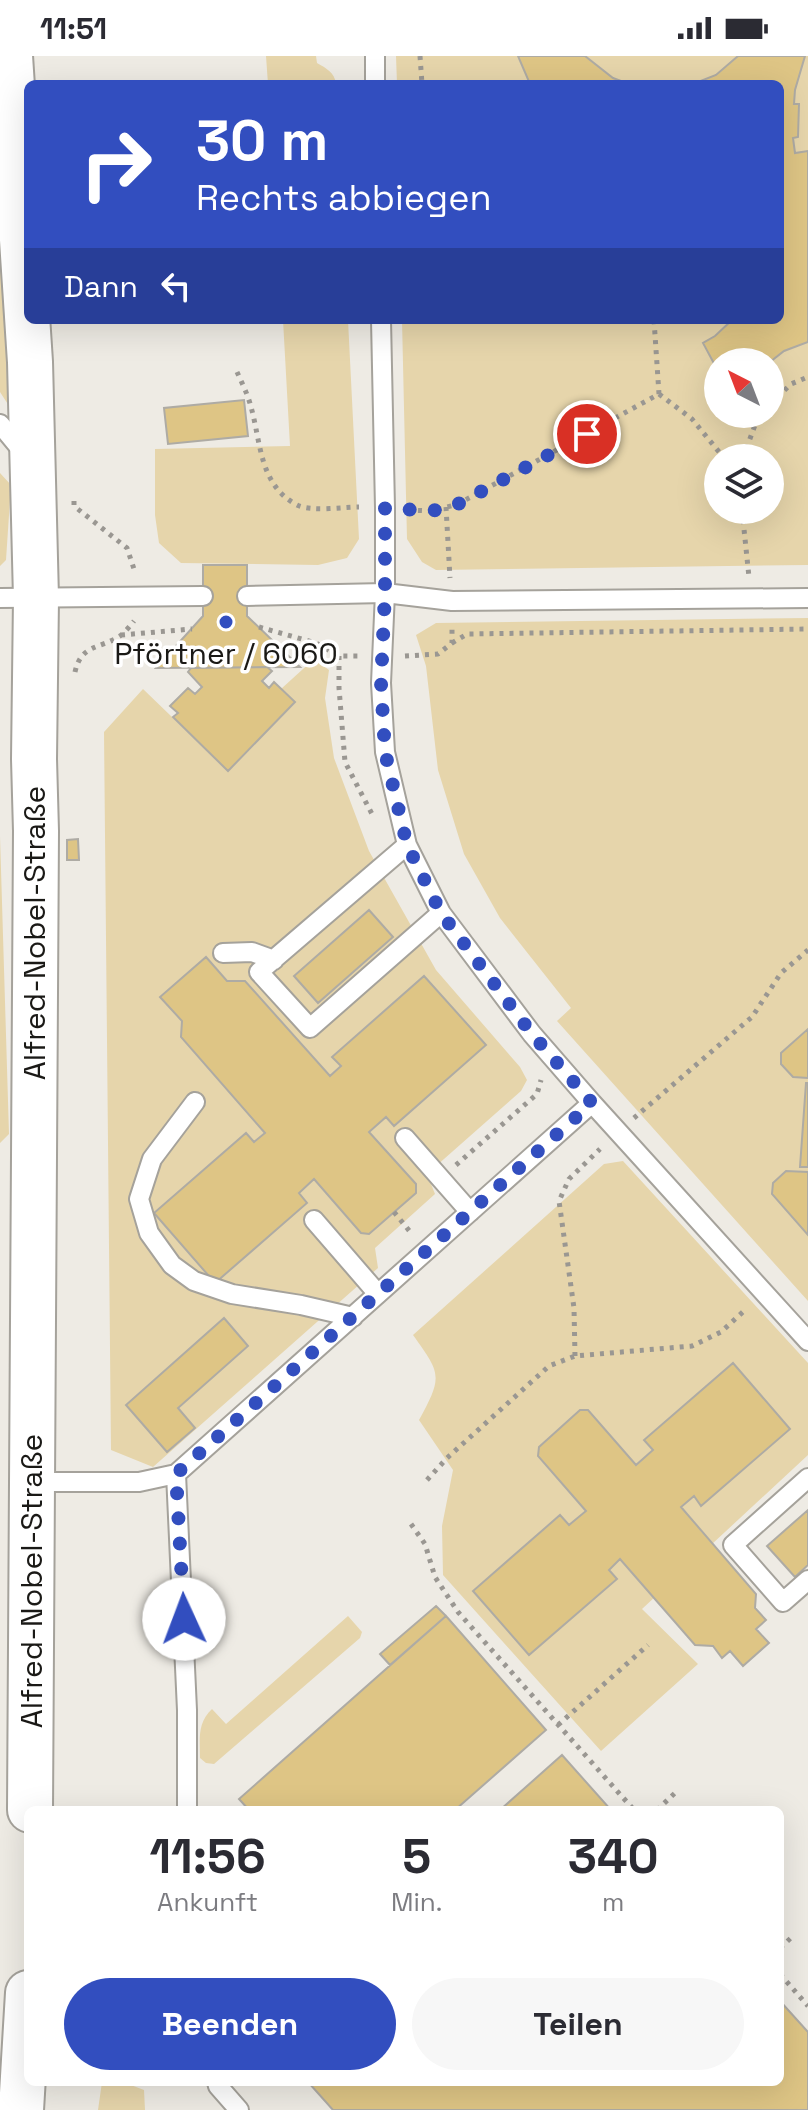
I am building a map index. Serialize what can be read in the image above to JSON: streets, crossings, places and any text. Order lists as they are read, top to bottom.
{
  "streets": {
    "street": ["Alfred-Nobel-Straße"]
  },
  "places": ["Pförtner / 6060"],
  "north": "top left",
  "page": {
    "status": "11:51",
    "turn": ["30 m", "Rechts abbiegen"],
    "then": "Dann",
    "eta": [
      "11:56",
      "Ankunft",
      "5",
      "Min.",
      "340",
      "m"
    ],
    "buttons": ["Beenden", "Teilen"]
  }
}
